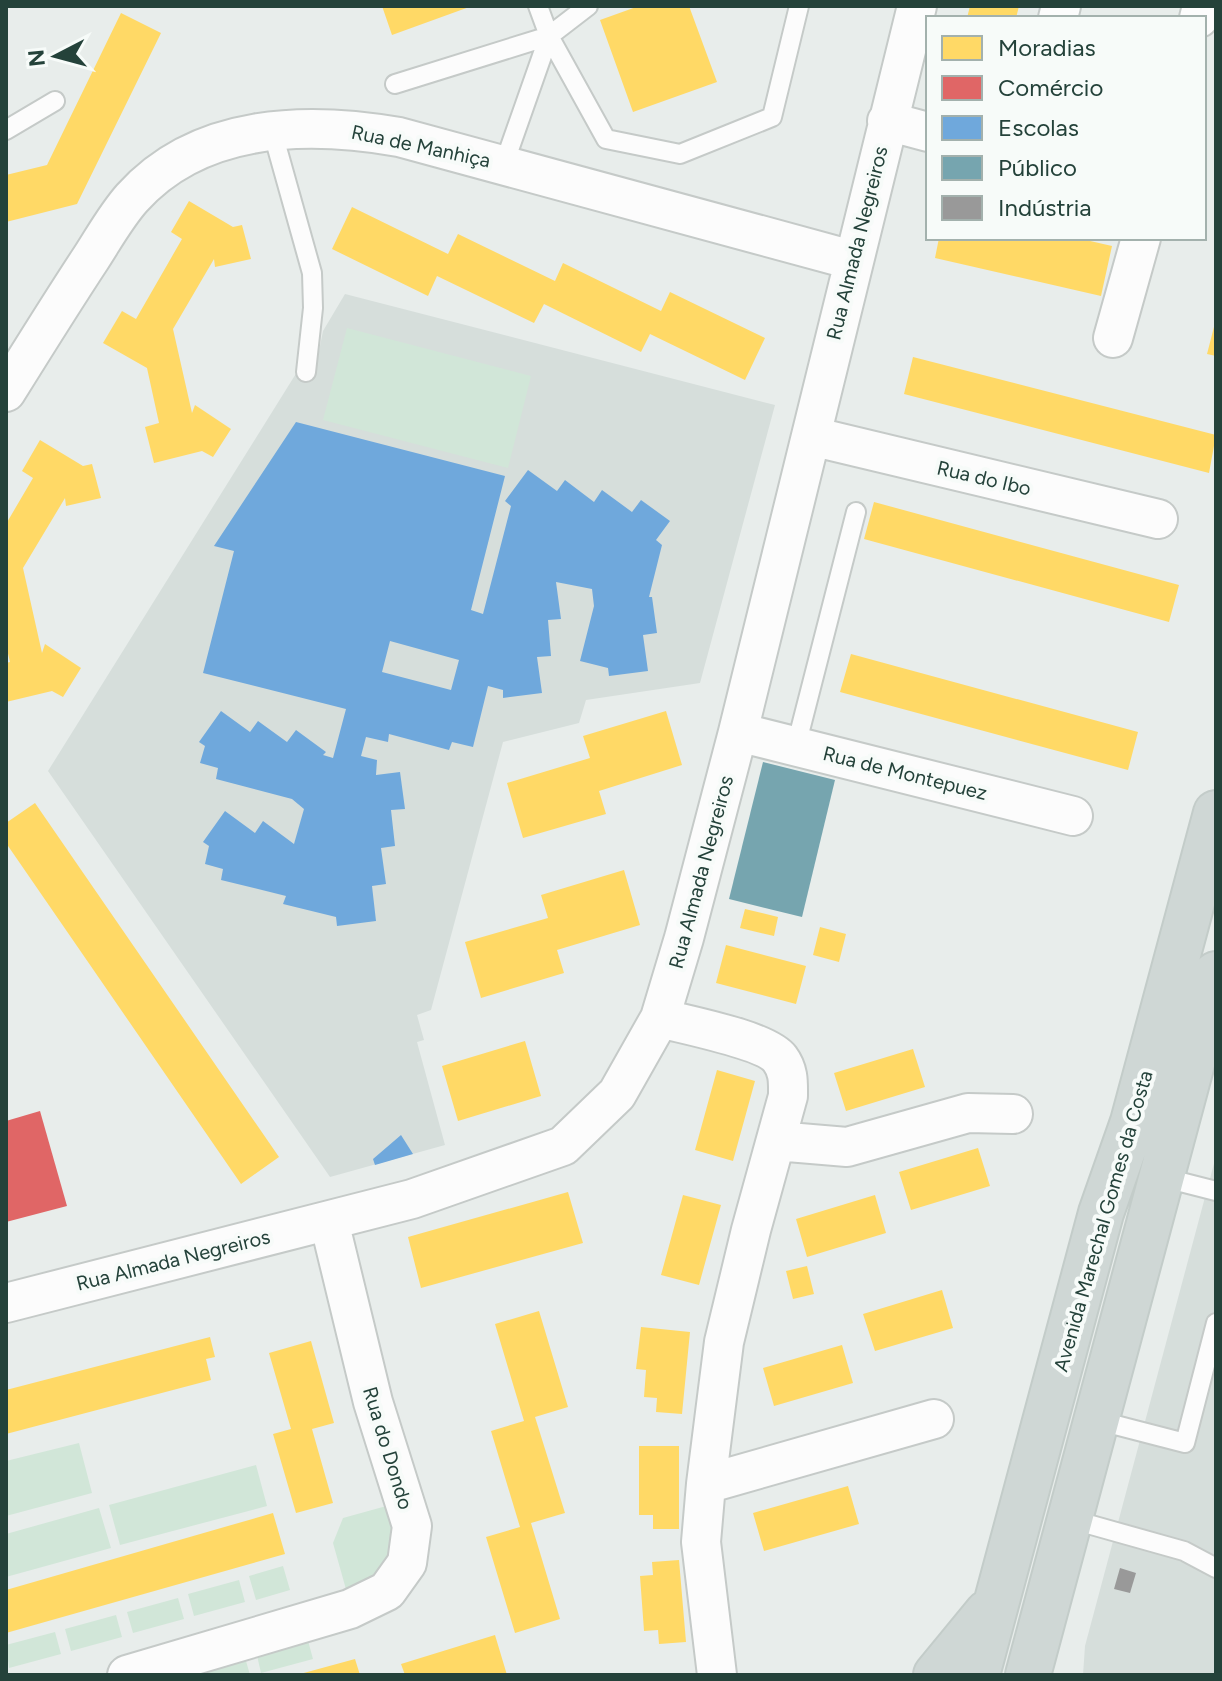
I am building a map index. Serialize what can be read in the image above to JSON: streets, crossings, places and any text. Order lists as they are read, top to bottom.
{
  "streets": {
    "main road": ["Avenida Marechal Gomes da Costa"],
    "street": [
      "Rua de Manhiça",
      "Rua Almada Negreiros",
      "Rua do Ibo",
      "Rua de Montepuez",
      "Rua do Dondo"
    ]
  },
  "crossings": [
    ["Rua de Manhiça", "Rua Almada Negreiros"],
    ["Rua Almada Negreiros", "Rua do Ibo"],
    ["Rua Almada Negreiros", "Rua de Montepuez"],
    ["Rua Almada Negreiros", "Rua do Dondo"]
  ],
  "legend": [
    "Moradias",
    "Comércio",
    "Escolas",
    "Público",
    "Indústria"
  ],
  "north": "left"
}
